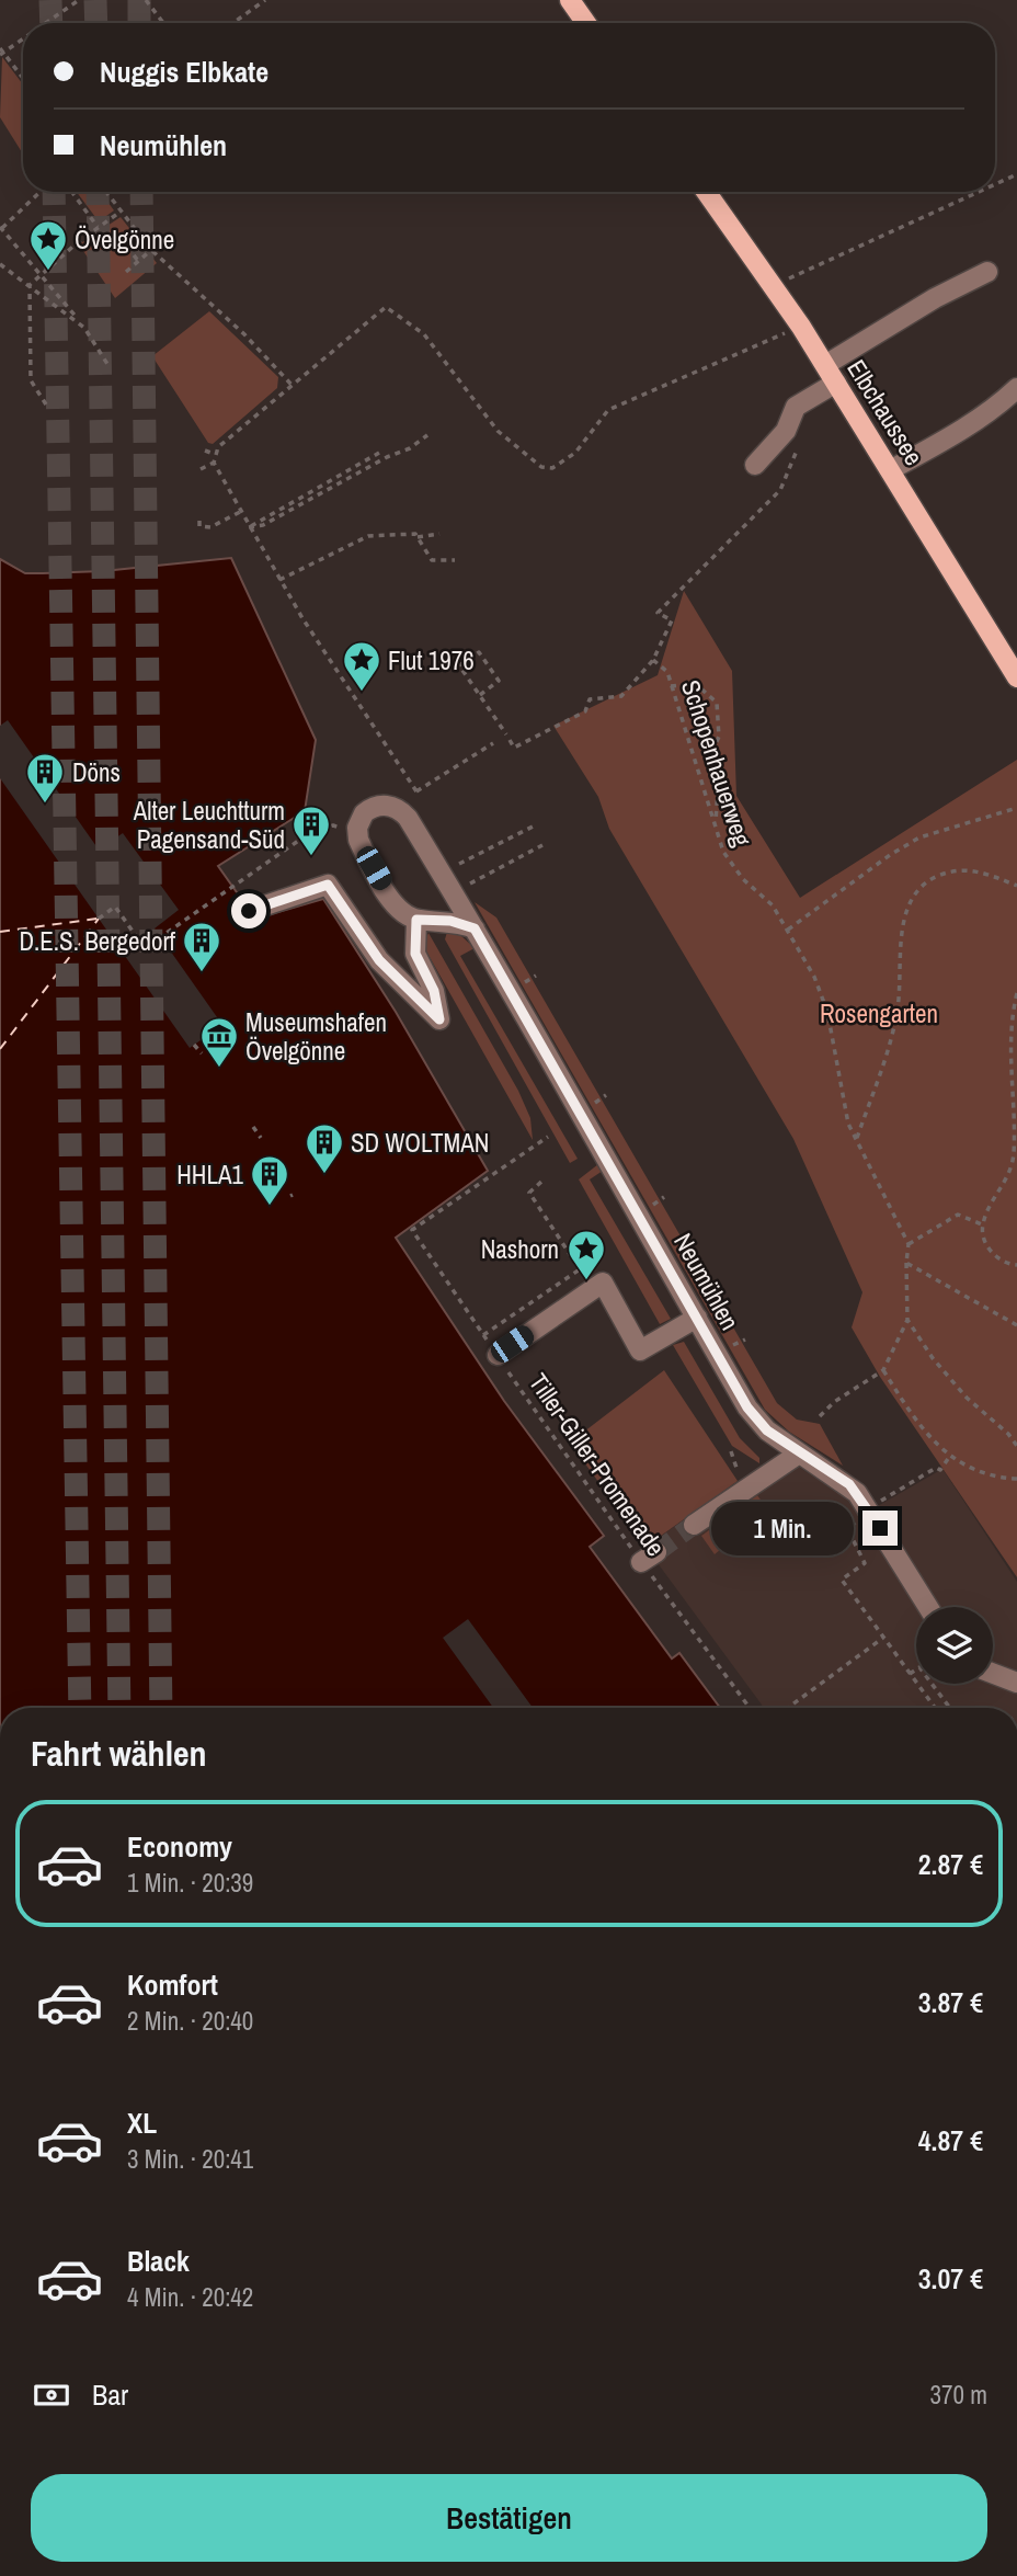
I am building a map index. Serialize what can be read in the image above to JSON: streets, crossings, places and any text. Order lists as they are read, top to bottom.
{
  "streets": {
    "main road": ["Elbchaussee"],
    "street": ["Neumühlen"],
    "path": ["Schopenhauerweg", "Tiller-Giller-Promenade"]
  },
  "parks": ["Rosengarten"],
  "places": {
    "place": ["Övelgönne", "Flut 1976", "Nashorn"],
    "building": [
      "Döns",
      "Alter Leuchtturm Pagensand-Süd",
      "D.E.S. Bergedorf",
      "SD WOLTMAN",
      "HHLA1"
    ],
    "museum": ["Museumshafen Övelgönne"]
  },
  "page": {
    "banner": ["Nuggis Elbkate", "Neumühlen"],
    "bubble": "1 Min.",
    "heading": "Fahrt wählen",
    "list": [
      {
        "name": "Economy",
        "note": "1 Min. · 20:39",
        "value": "2.87 €"
      },
      {
        "name": "Komfort",
        "note": "2 Min. · 20:40",
        "value": "3.87 €"
      },
      {
        "name": "XL",
        "note": "3 Min. · 20:41",
        "value": "4.87 €"
      },
      {
        "name": "Black",
        "note": "4 Min. · 20:42",
        "value": "3.07 €"
      }
    ],
    "pay": ["Bar", "370 m"],
    "buttons": "Bestätigen"
  }
}
